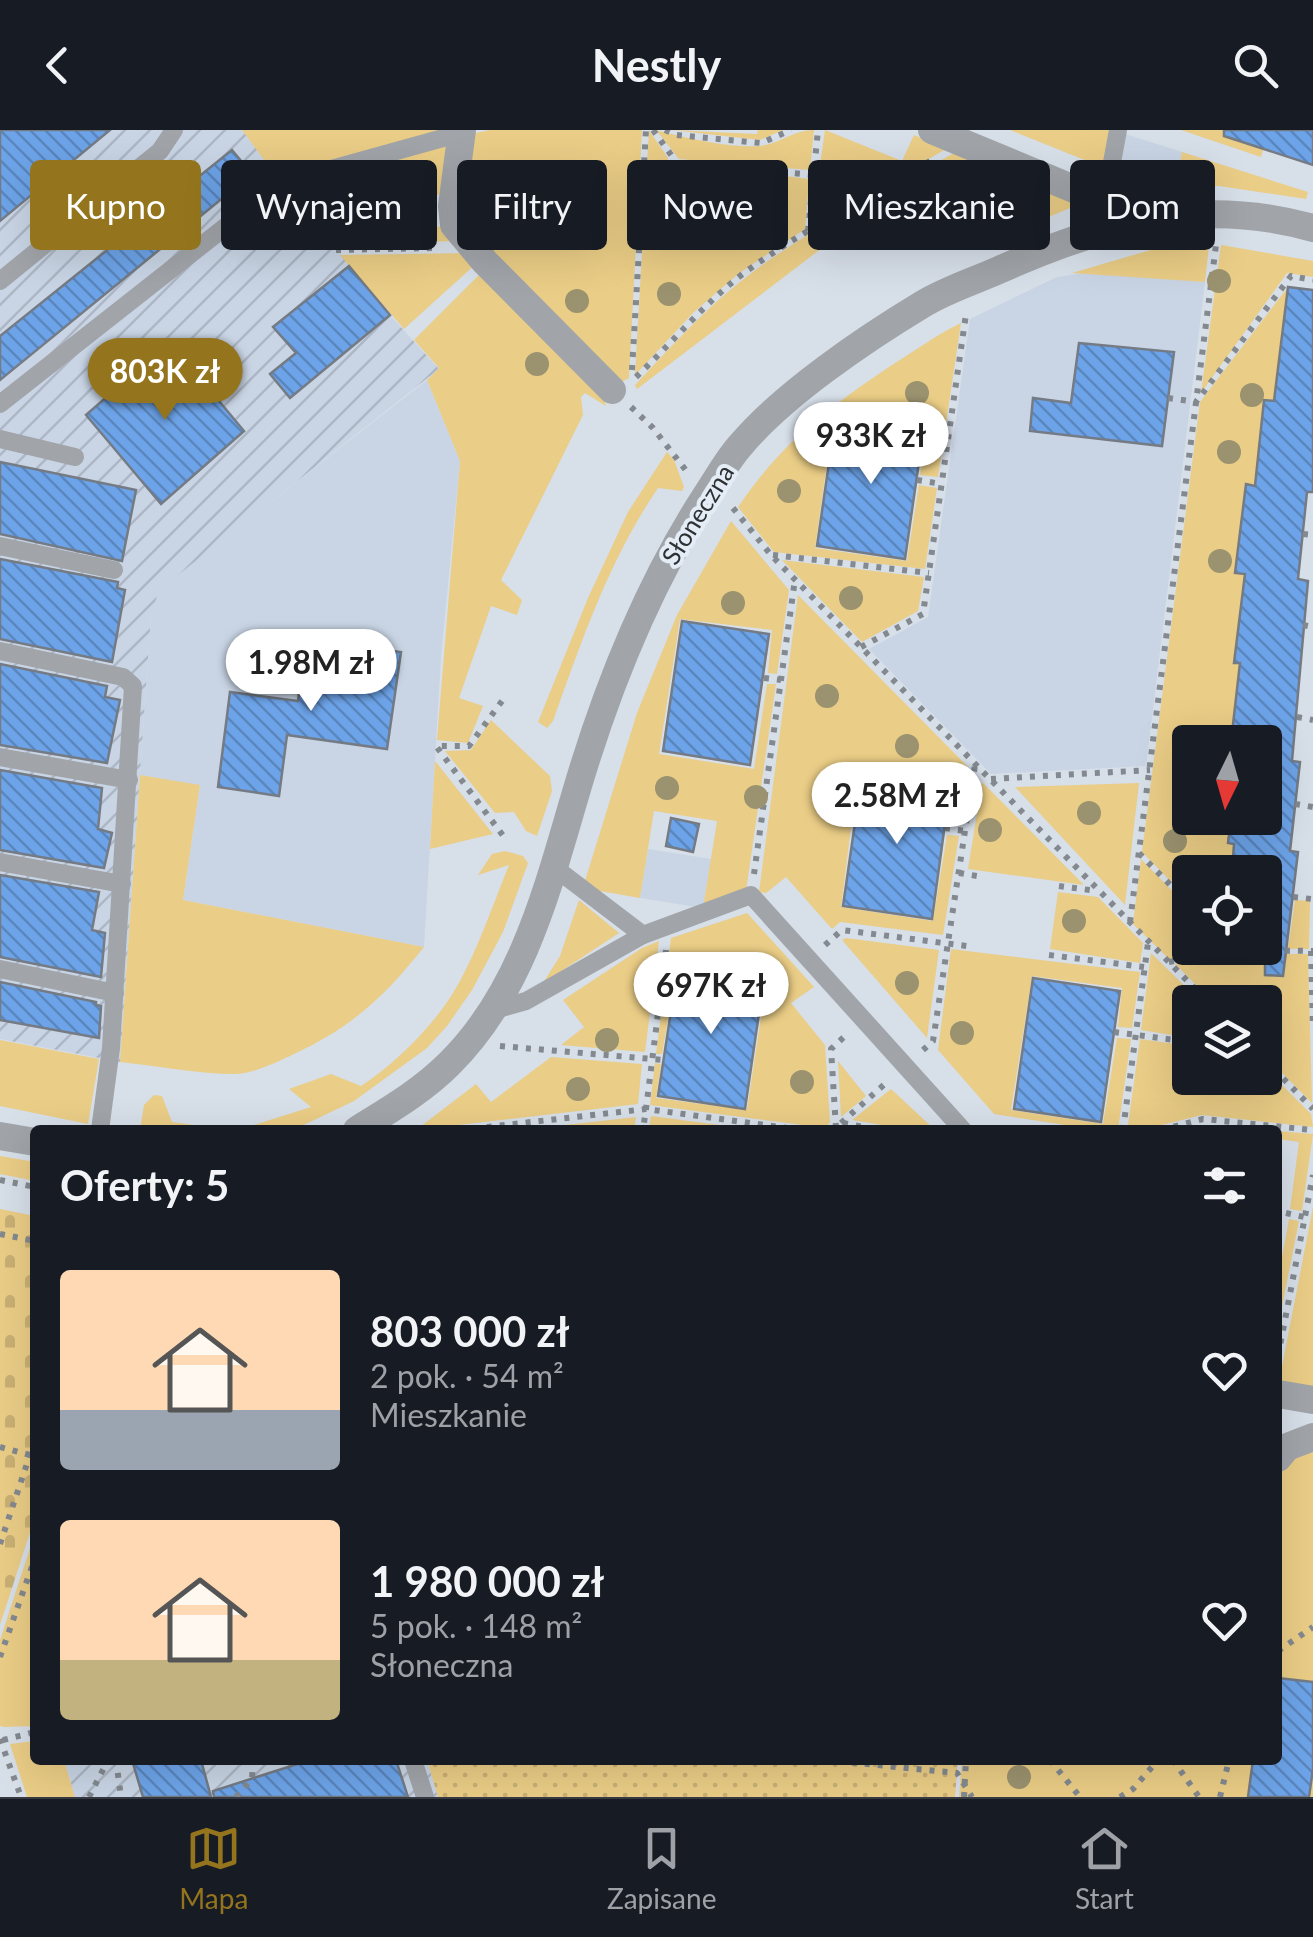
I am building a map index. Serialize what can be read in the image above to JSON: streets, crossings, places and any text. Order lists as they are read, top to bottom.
{
  "streets": {
    "street": ["Słoneczna"]
  },
  "north": "bottom",
  "page": {
    "header": "Nestly",
    "chip": [
      "Kupno",
      "Wynajem",
      "Filtry",
      "Nowe",
      "Mieszkanie",
      "Dom"
    ],
    "price": [
      "803K zł",
      "933K zł",
      "1.98M zł",
      "2.58M zł",
      "697K zł"
    ],
    "heading": "Oferty: 5",
    "list": [
      {
        "name": "803 000 zł",
        "note": "2 pok. · 54 m² · Mieszkanie"
      },
      {
        "name": "1 980 000 zł",
        "note": "5 pok. · 148 m² · Słoneczna"
      }
    ],
    "tabs": ["Mapa", "Zapisane", "Start"]
  }
}
